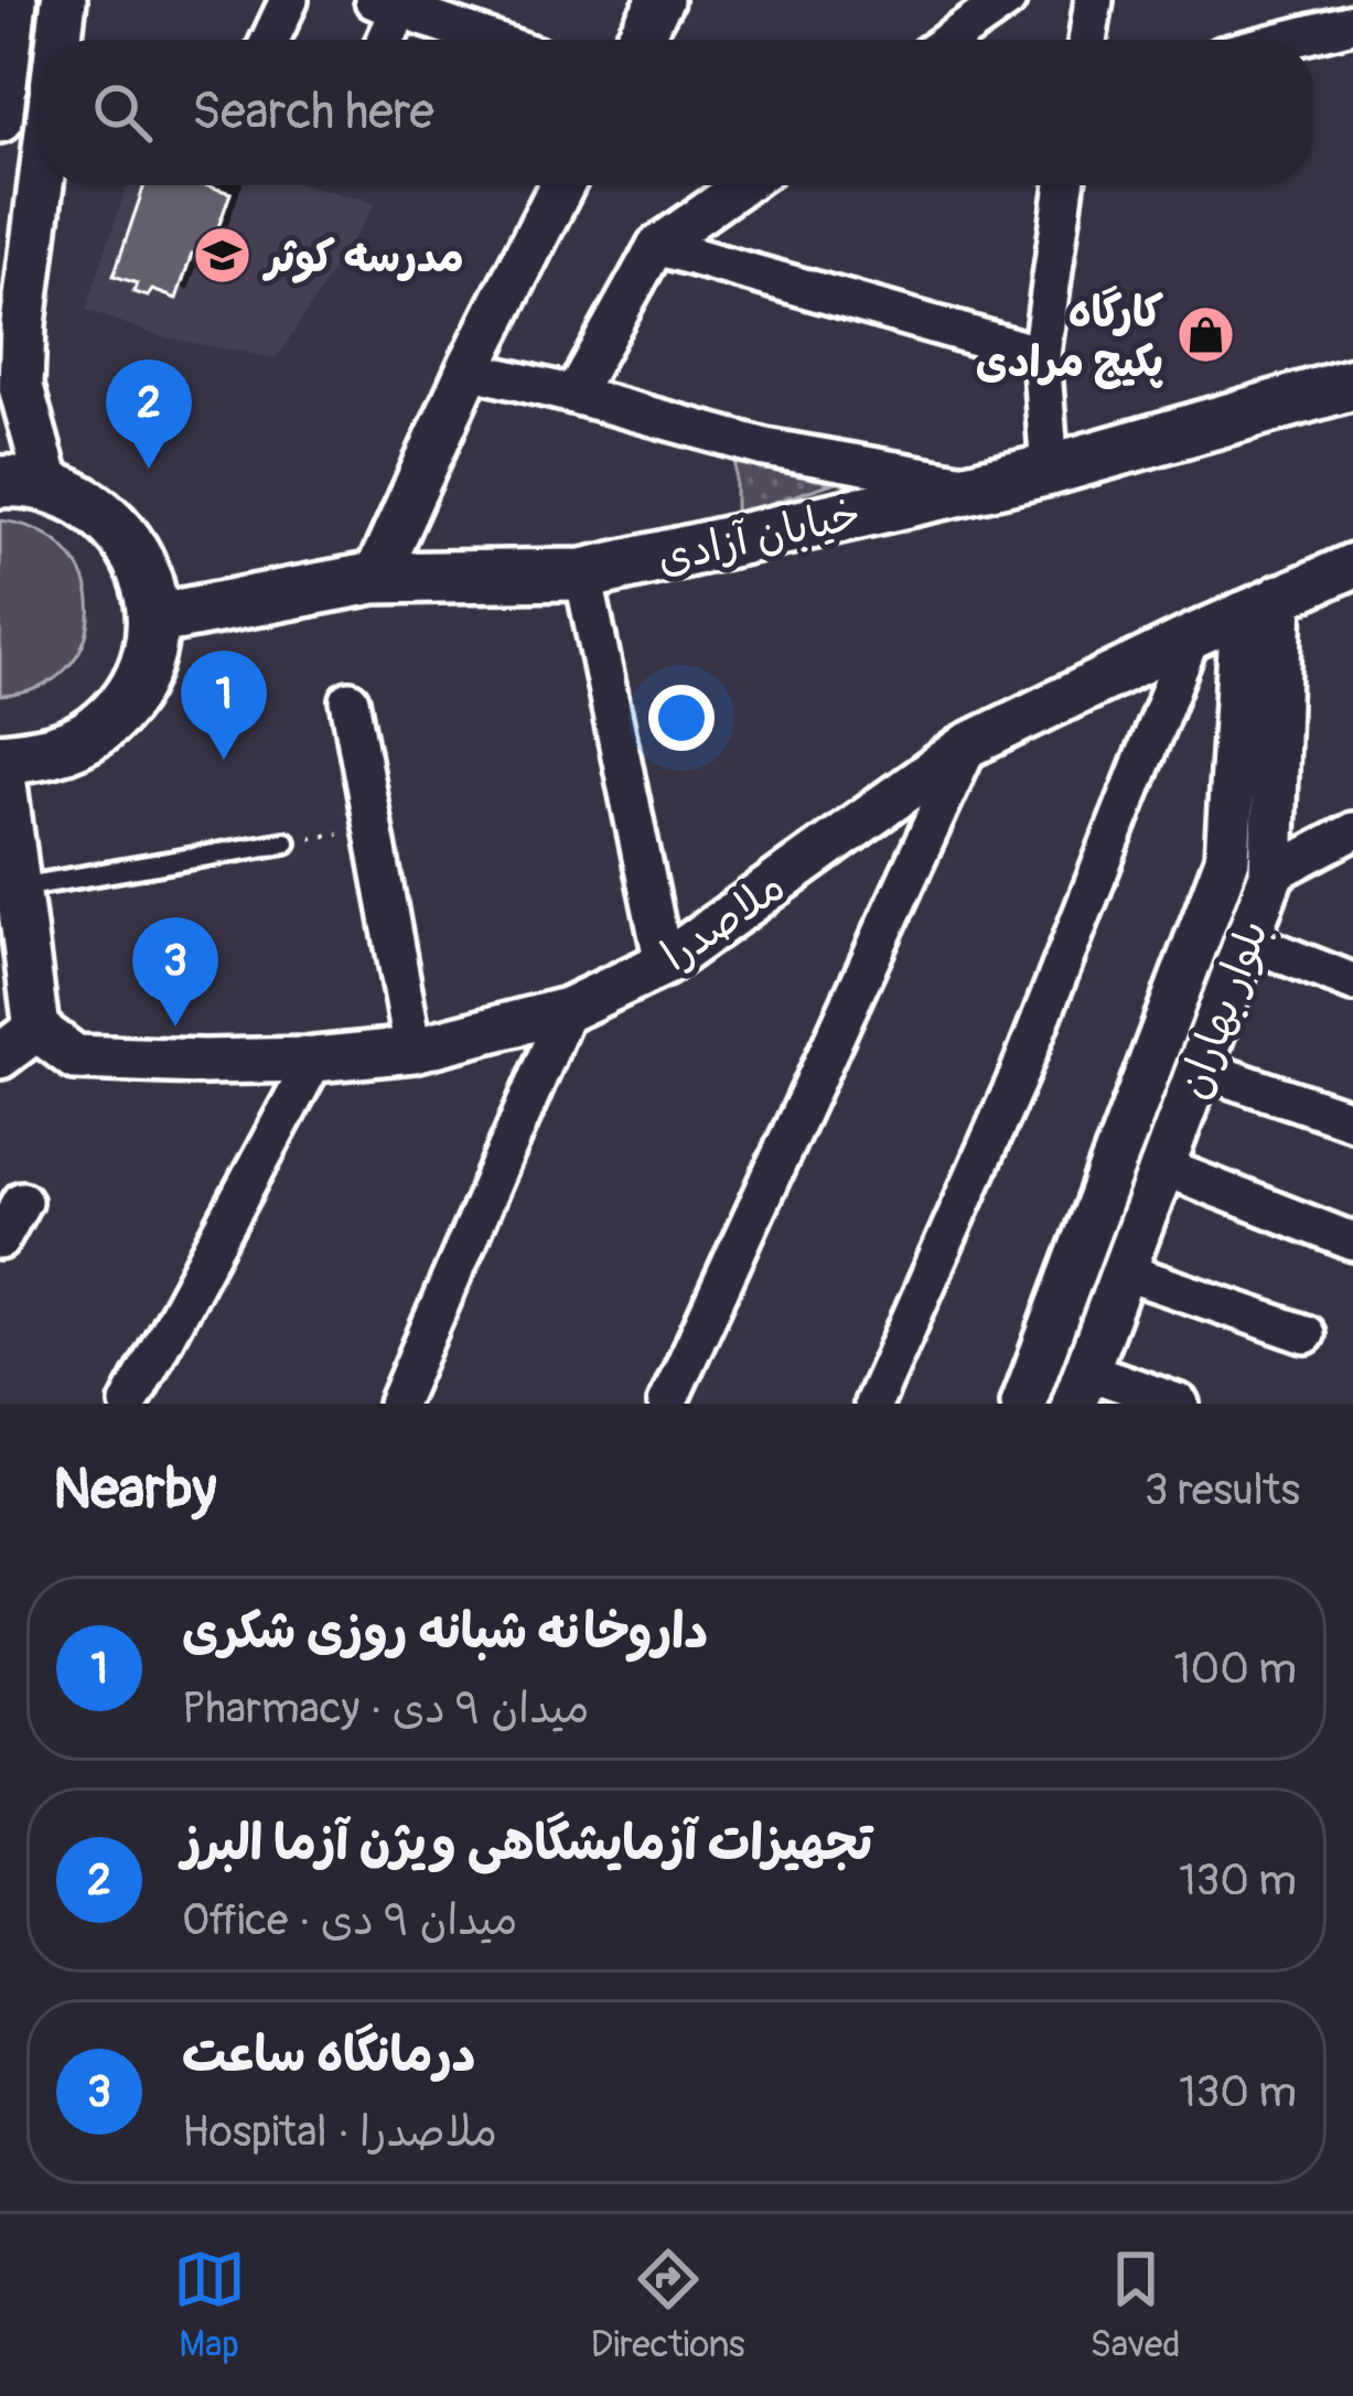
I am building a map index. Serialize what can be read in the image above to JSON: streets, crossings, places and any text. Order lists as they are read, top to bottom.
{
  "streets": {
    "main road": ["خیابان آزادی"],
    "street": ["ملاصدرا", "بلوار بهاران"]
  },
  "crossings": [
    ["ملاصدرا", "بلوار بهاران"]
  ],
  "places": {
    "school or university": ["مدرسه کوثر"],
    "shop": ["کارگاه پکیج مرادی"]
  },
  "page": {
    "search": "Search here",
    "pins": ["2", "1", "3"],
    "heading": ["Nearby", "3 results"],
    "list": [
      {
        "mark": "1",
        "name": "داروخانه شبانه روزی شکری",
        "note": "Pharmacy · میدان ۹ دی",
        "value": "100 m"
      },
      {
        "mark": "2",
        "name": "تجهیزات آزمایشگاهی ویژن آزما البرز",
        "note": "Office · میدان ۹ دی",
        "value": "130 m"
      },
      {
        "mark": "3",
        "name": "درمانگاه ساعت",
        "note": "Hospital · ملاصدرا",
        "value": "130 m"
      }
    ],
    "nav": ["Map", "Directions", "Saved"]
  }
}
